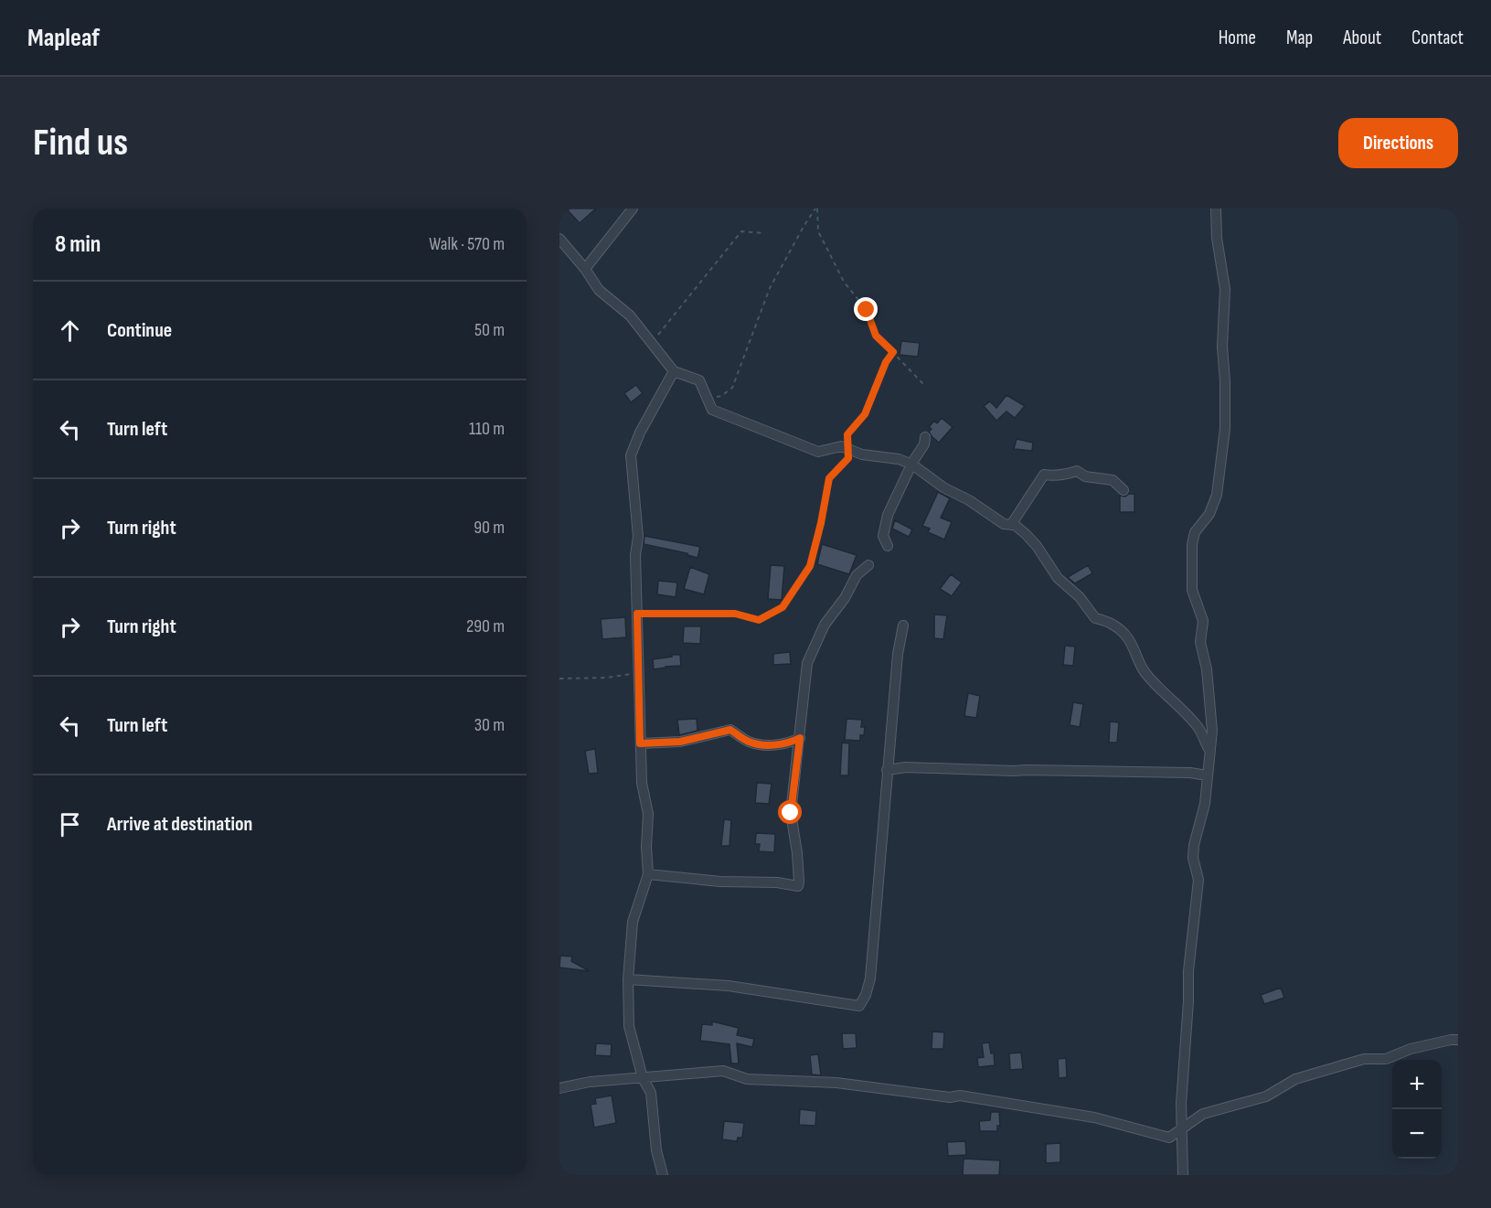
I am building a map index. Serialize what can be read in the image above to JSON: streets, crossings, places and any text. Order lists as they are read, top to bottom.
{
  "page": {
    "header": "Mapleaf",
    "nav": [
      "Home",
      "Map",
      "About",
      "Contact"
    ],
    "buttons": "Directions",
    "title": "Find us",
    "heading": ["8 min", "Walk · 570 m"],
    "list": [
      ["Continue", "50 m"],
      ["Turn left", "110 m"],
      ["Turn right", "90 m"],
      ["Turn right", "290 m"],
      ["Turn left", "30 m"],
      "Arrive at destination"
    ],
    "map_buttons": ["+", "−"]
  }
}
